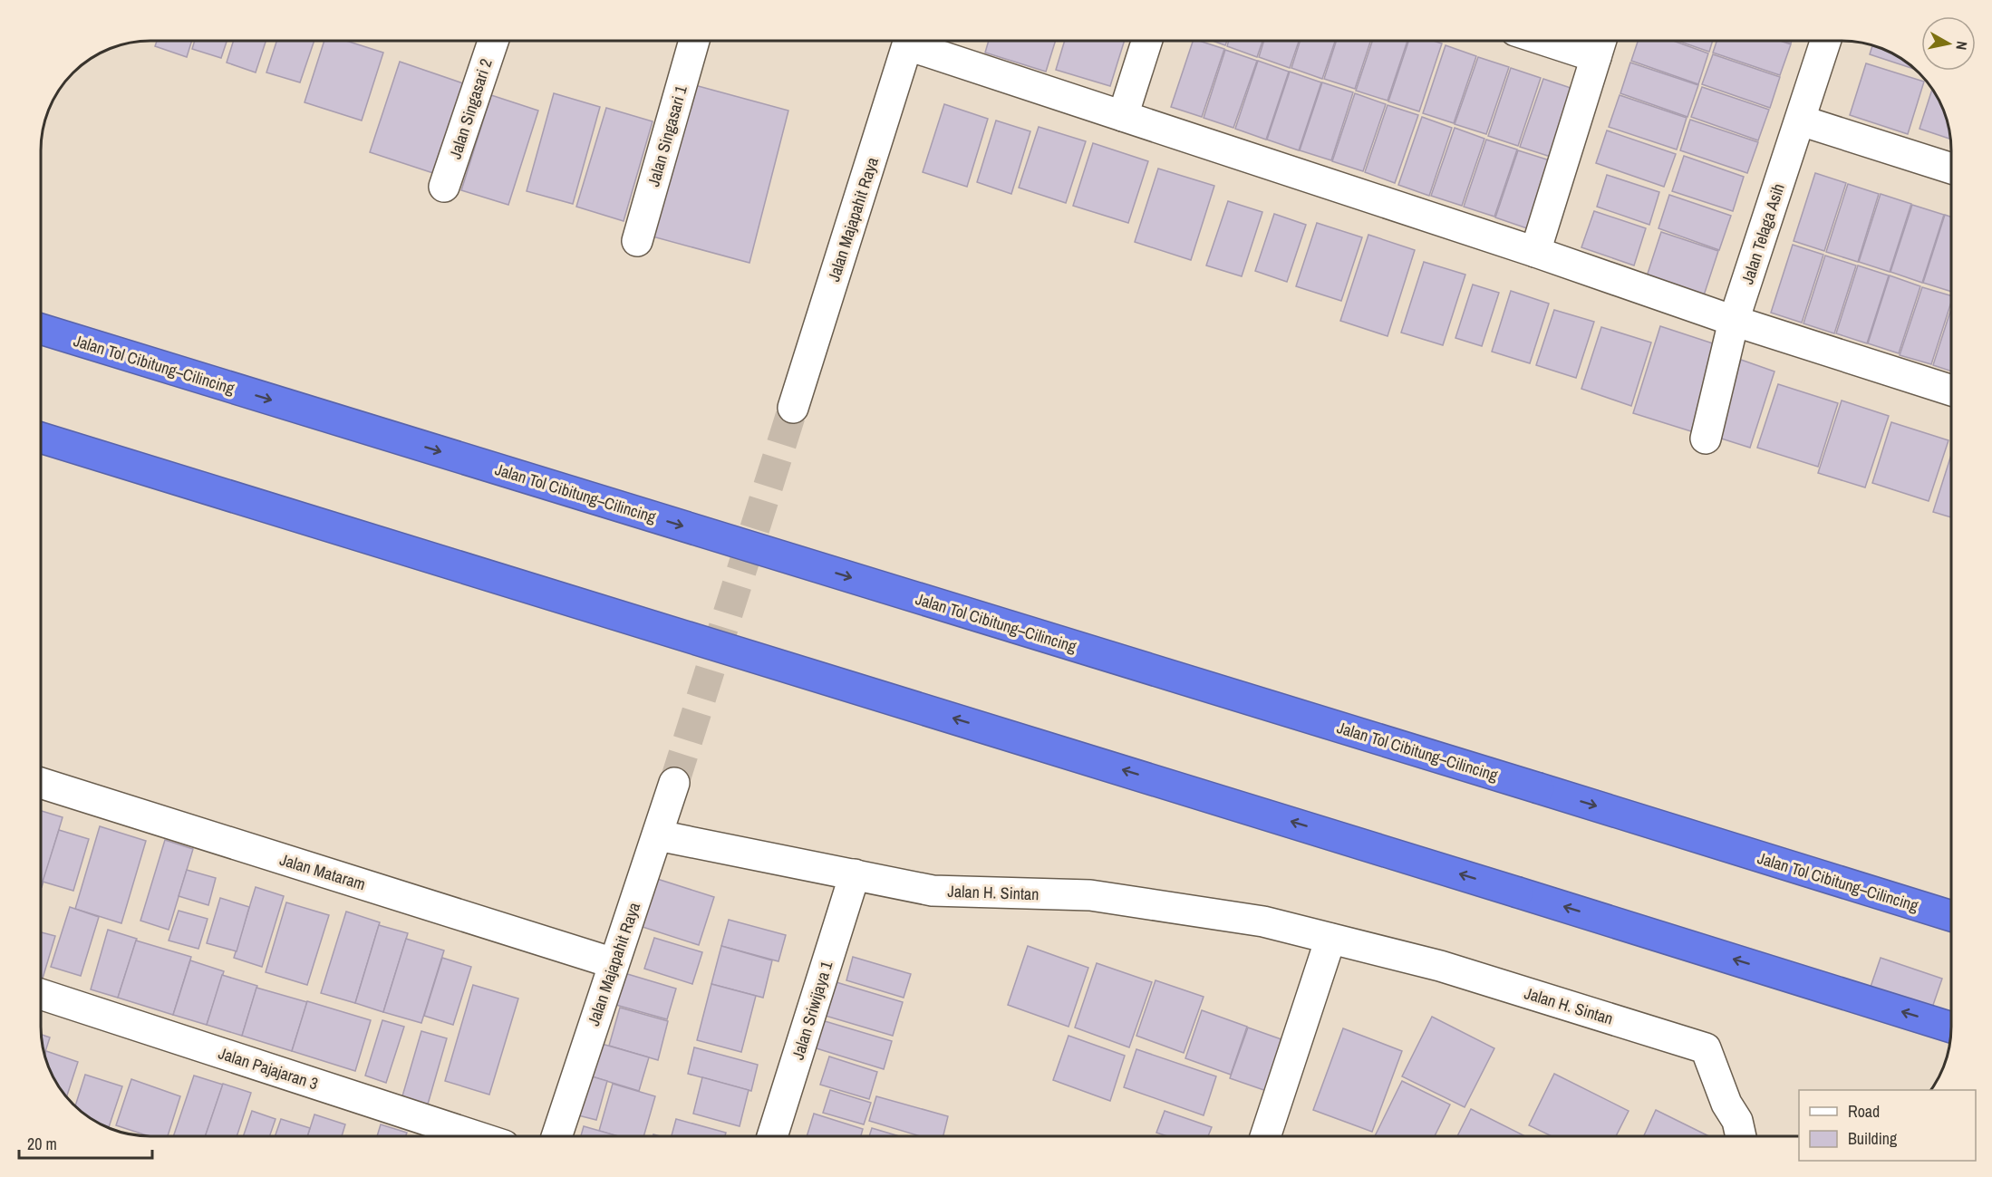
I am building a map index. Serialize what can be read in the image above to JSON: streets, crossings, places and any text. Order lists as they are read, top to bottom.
{
  "streets": {
    "highway": ["Jalan Tol Cibitung–Cilincing"],
    "street": [
      "Jalan Singasari 2",
      "Jalan Singasari 1",
      "Jalan Majapahit Raya",
      "Jalan Telaga Asih",
      "Jalan Mataram",
      "Jalan H. Sintan",
      "Jalan Sriwijaya 1",
      "Jalan Pajajaran 3"
    ]
  },
  "crossings": [
    ["Jalan Majapahit Raya", "Jalan Mataram"],
    ["Jalan Majapahit Raya", "Jalan H. Sintan"],
    ["Jalan H. Sintan", "Jalan Sriwijaya 1"]
  ],
  "legend": ["Road", "Building"],
  "scale_bar": "20 m",
  "north": "right"
}
